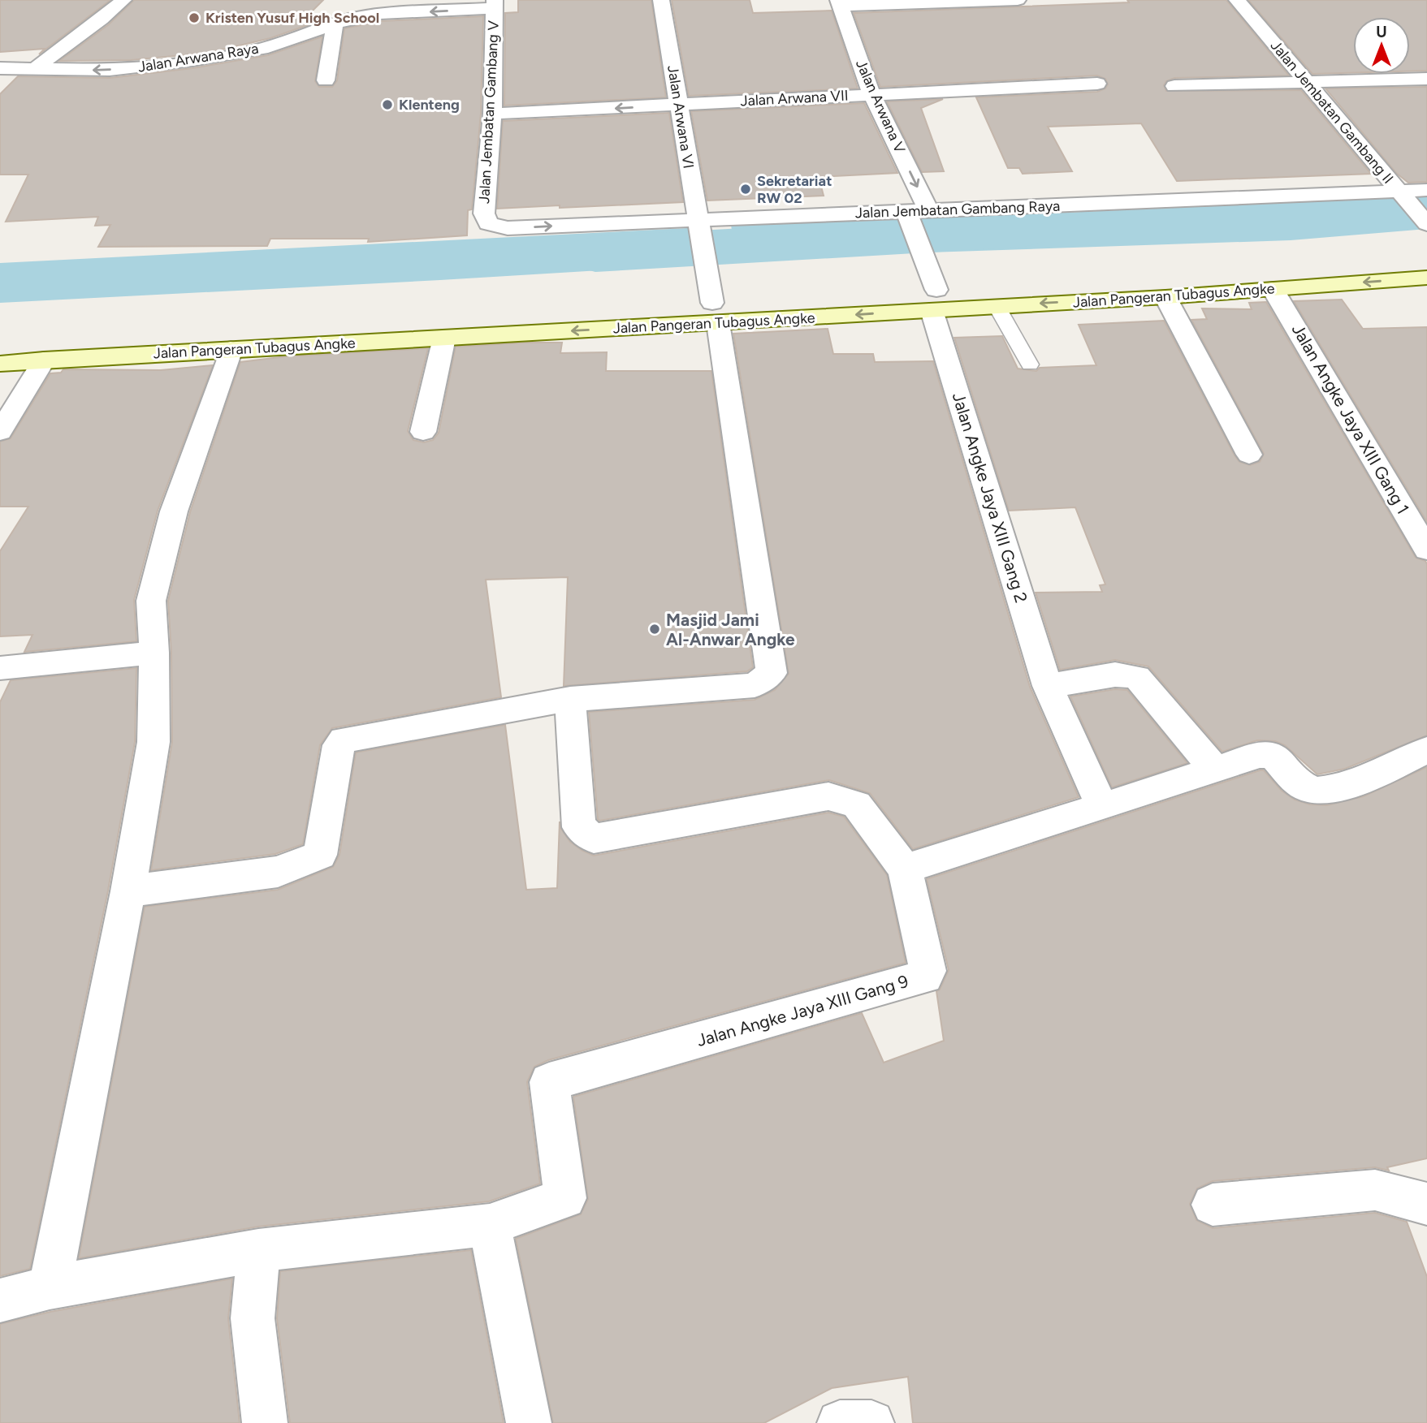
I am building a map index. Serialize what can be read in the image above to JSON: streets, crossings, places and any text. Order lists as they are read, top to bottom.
{
  "streets": {
    "main road": ["Jalan Pangeran Tubagus Angke"],
    "street": [
      "Jalan Arwana Raya",
      "Jalan Arwana VII",
      "Jalan Arwana V",
      "Jalan Jembatan Gambang V",
      "Jalan Jembatan Gambang II",
      "Jalan Arwana VI",
      "Jalan Jembatan Gambang Raya",
      "Jalan Angke Jaya XIII Gang 1",
      "Jalan Angke Jaya XIII Gang 2",
      "Jalan Angke Jaya XIII Gang 9"
    ]
  },
  "crossings": [
    ["Jalan Arwana Raya", "Jalan Jembatan Gambang V"],
    ["Jalan Arwana VII", "Jalan Arwana V"],
    ["Jalan Arwana VII", "Jalan Jembatan Gambang V"],
    ["Jalan Arwana VII", "Jalan Arwana VI"],
    ["Jalan Arwana V", "Jalan Jembatan Gambang Raya"],
    ["Jalan Jembatan Gambang V", "Jalan Jembatan Gambang Raya"],
    ["Jalan Jembatan Gambang II", "Jalan Jembatan Gambang Raya"],
    ["Jalan Arwana VI", "Jalan Jembatan Gambang Raya"],
    ["Jalan Arwana VI", "Jalan Pangeran Tubagus Angke"],
    ["Jalan Jembatan Gambang Raya", "Jalan Angke Jaya XIII Gang 2"],
    ["Jalan Pangeran Tubagus Angke", "Jalan Angke Jaya XIII Gang 1"],
    ["Jalan Pangeran Tubagus Angke", "Jalan Angke Jaya XIII Gang 2"]
  ],
  "one_way": ["Jalan Arwana Raya", "Jalan Arwana V"],
  "places": [
    "Kristen Yusuf High School",
    "Klenteng",
    "Sekretariat RW 02",
    "Masjid Jami Al-Anwar Angke"
  ],
  "north": "top"
}
